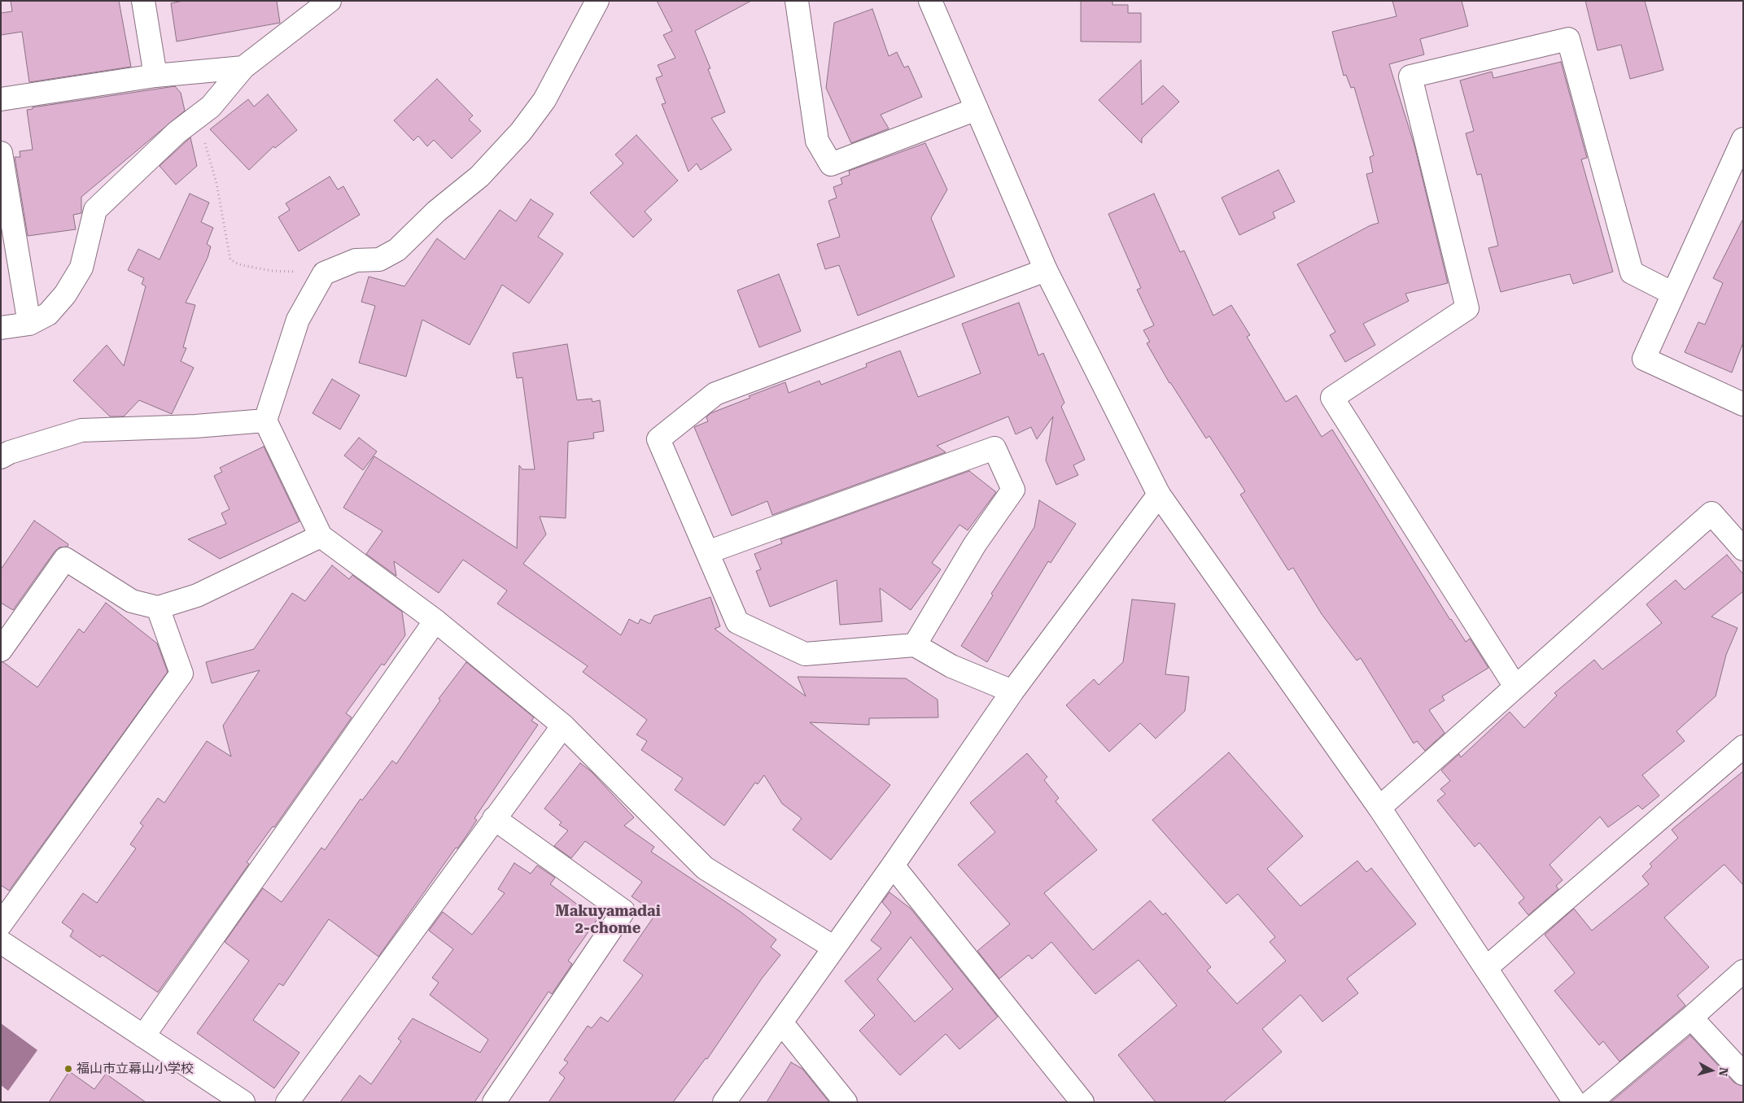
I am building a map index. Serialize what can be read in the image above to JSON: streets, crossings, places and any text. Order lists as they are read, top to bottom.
{
  "districts": ["Makuyamadai 2-chome"],
  "places": ["福山市立幕山小学校"],
  "north": "right"
}
